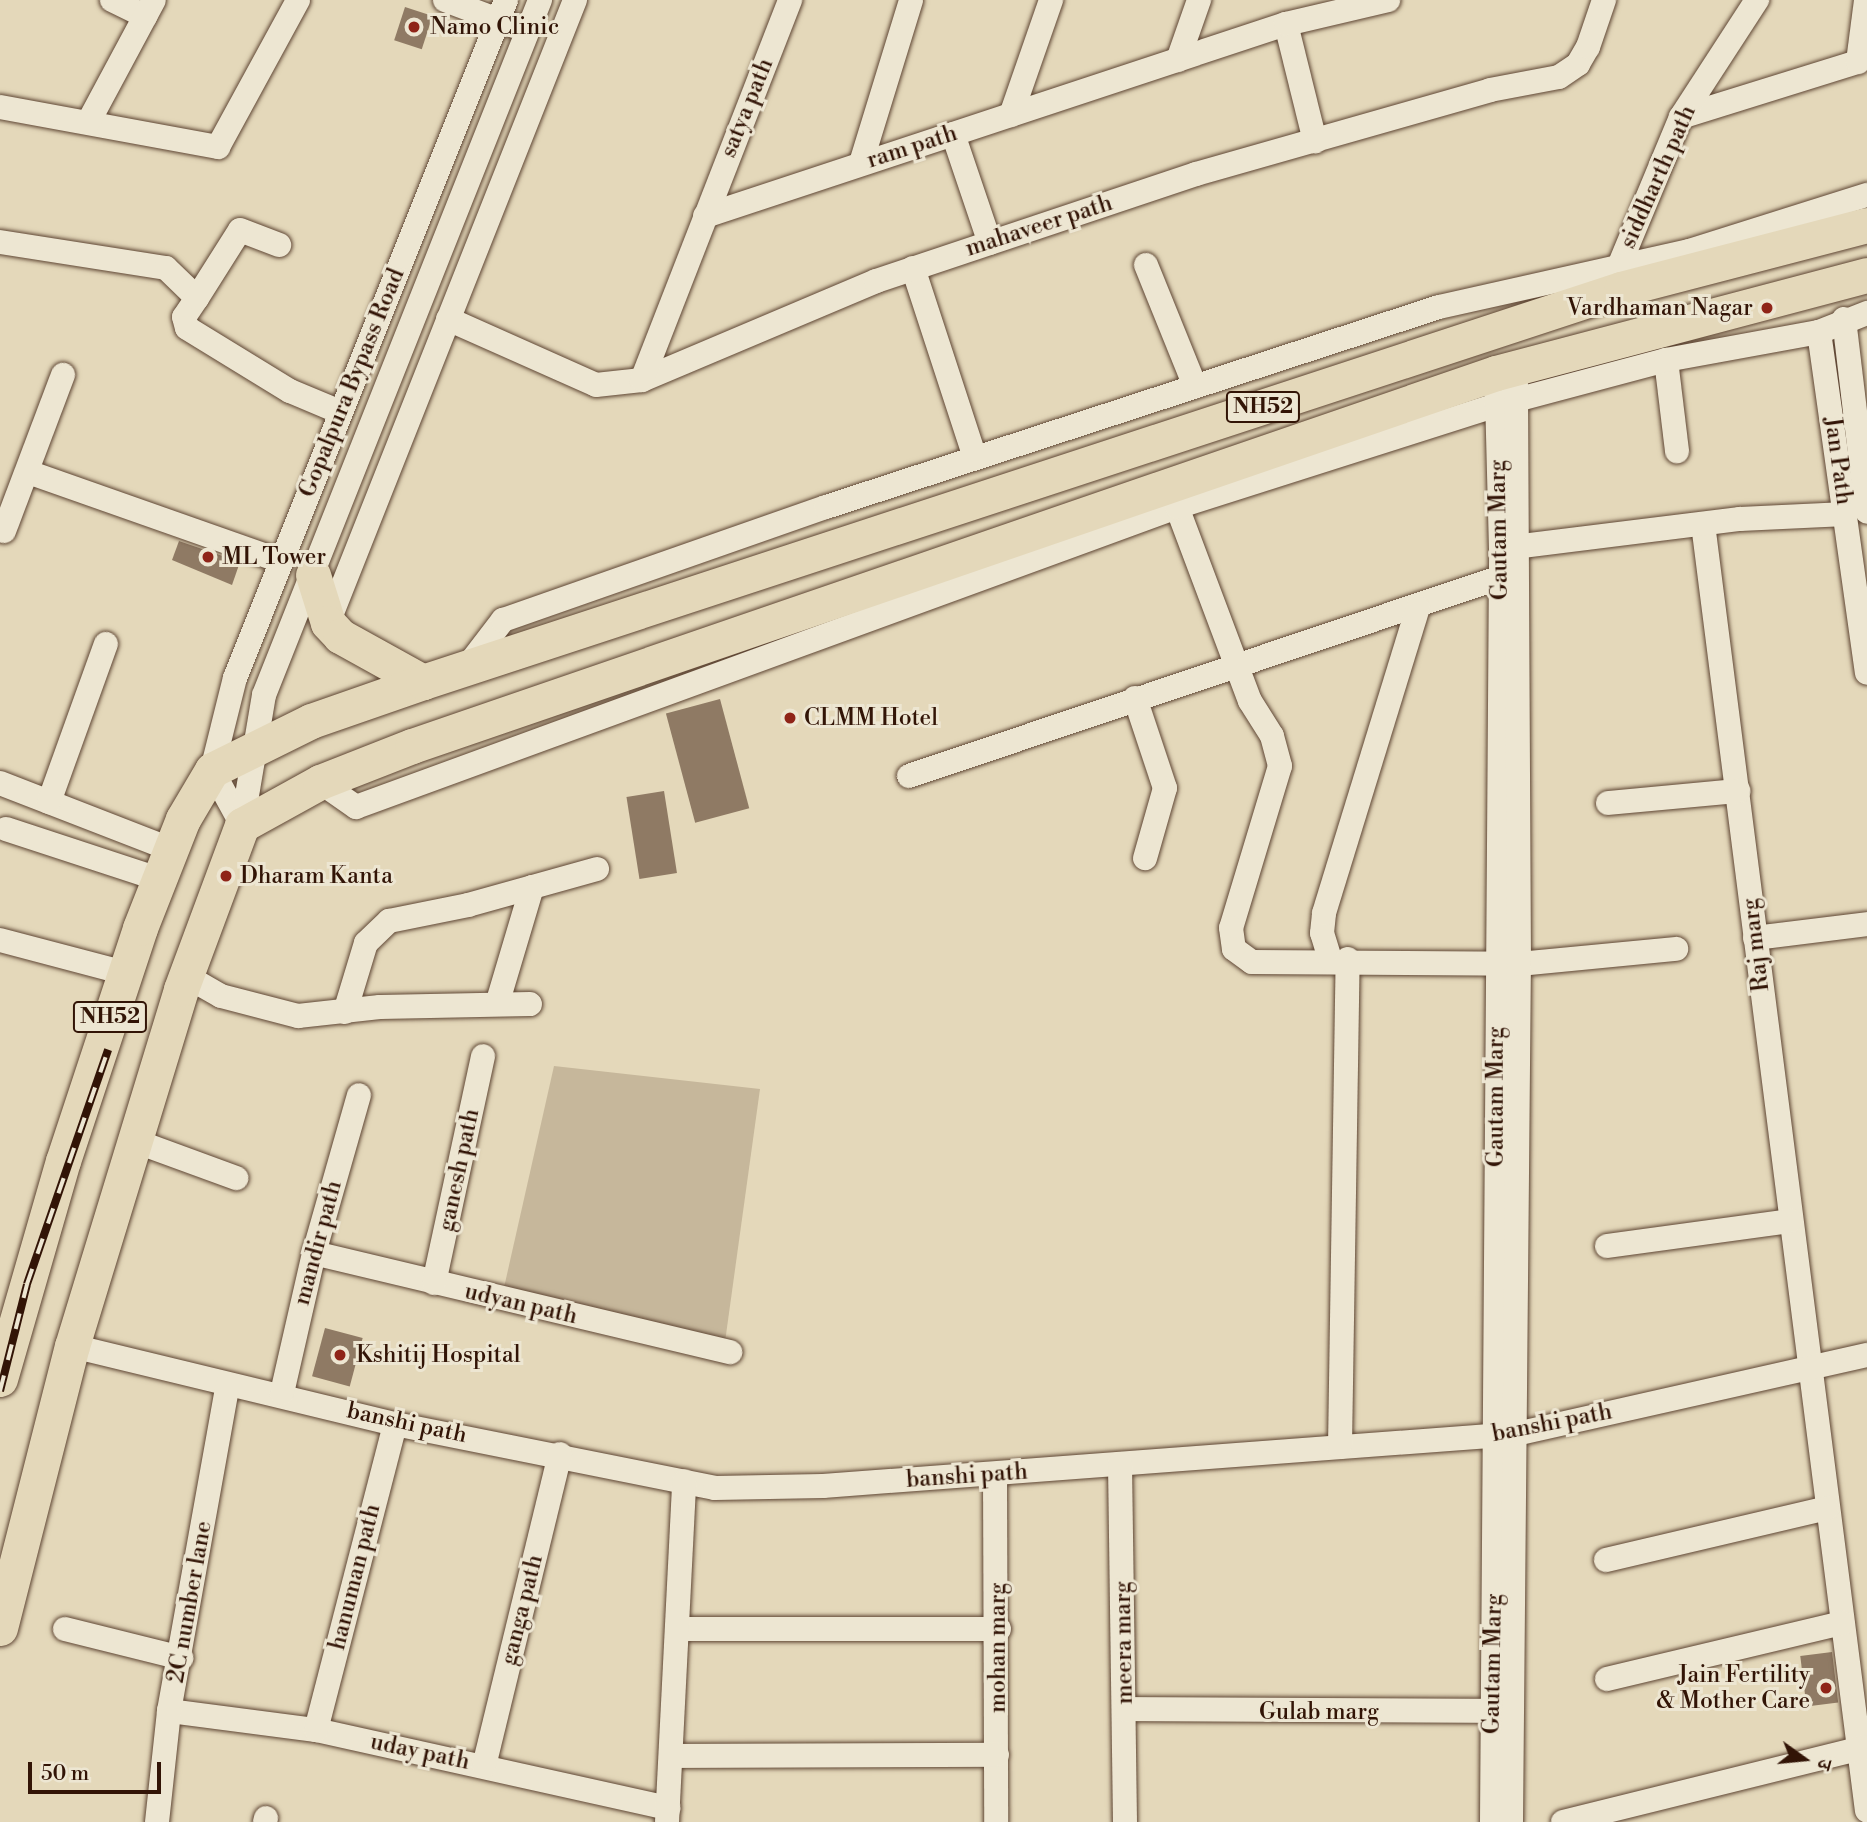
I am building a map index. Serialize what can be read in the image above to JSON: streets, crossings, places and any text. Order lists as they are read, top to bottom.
{
  "streets": {
    "highway": ["NH52"],
    "street": [
      "satya path",
      "ram path",
      "siddharth path",
      "mahaveer path",
      "Gopalpura Bypass Road",
      "Jan Path",
      "Gautam Marg",
      "Raj marg",
      "ganesh path",
      "mandir path",
      "udyan path",
      "banshi path",
      "hanuman path",
      "2C number lane",
      "ganga path",
      "meera marg",
      "mohan marg",
      "Gulab marg",
      "uday path"
    ]
  },
  "crossings": [
    ["satya path", "ram path"],
    ["siddharth path", "NH52"],
    ["Gopalpura Bypass Road", "NH52"],
    ["NH52", "Gautam Marg"],
    ["NH52", "banshi path"],
    ["Gautam Marg", "banshi path"],
    ["Gautam Marg", "Gulab marg"],
    ["Raj marg", "banshi path"],
    ["ganesh path", "udyan path"],
    ["mandir path", "udyan path"],
    ["mandir path", "banshi path"],
    ["banshi path", "hanuman path"],
    ["banshi path", "2C number lane"],
    ["banshi path", "ganga path"],
    ["banshi path", "meera marg"],
    ["banshi path", "mohan marg"],
    ["hanuman path", "uday path"],
    ["2C number lane", "uday path"],
    ["ganga path", "uday path"],
    ["meera marg", "Gulab marg"]
  ],
  "places": [
    "Namo Clinic",
    "Vardhaman Nagar",
    "ML Tower",
    "CLMM Hotel",
    "Dharam Kanta",
    "Kshitij Hospital",
    "Jain Fertility & Mother Care"
  ],
  "scale_bar": "50 m",
  "north": "right"
}
